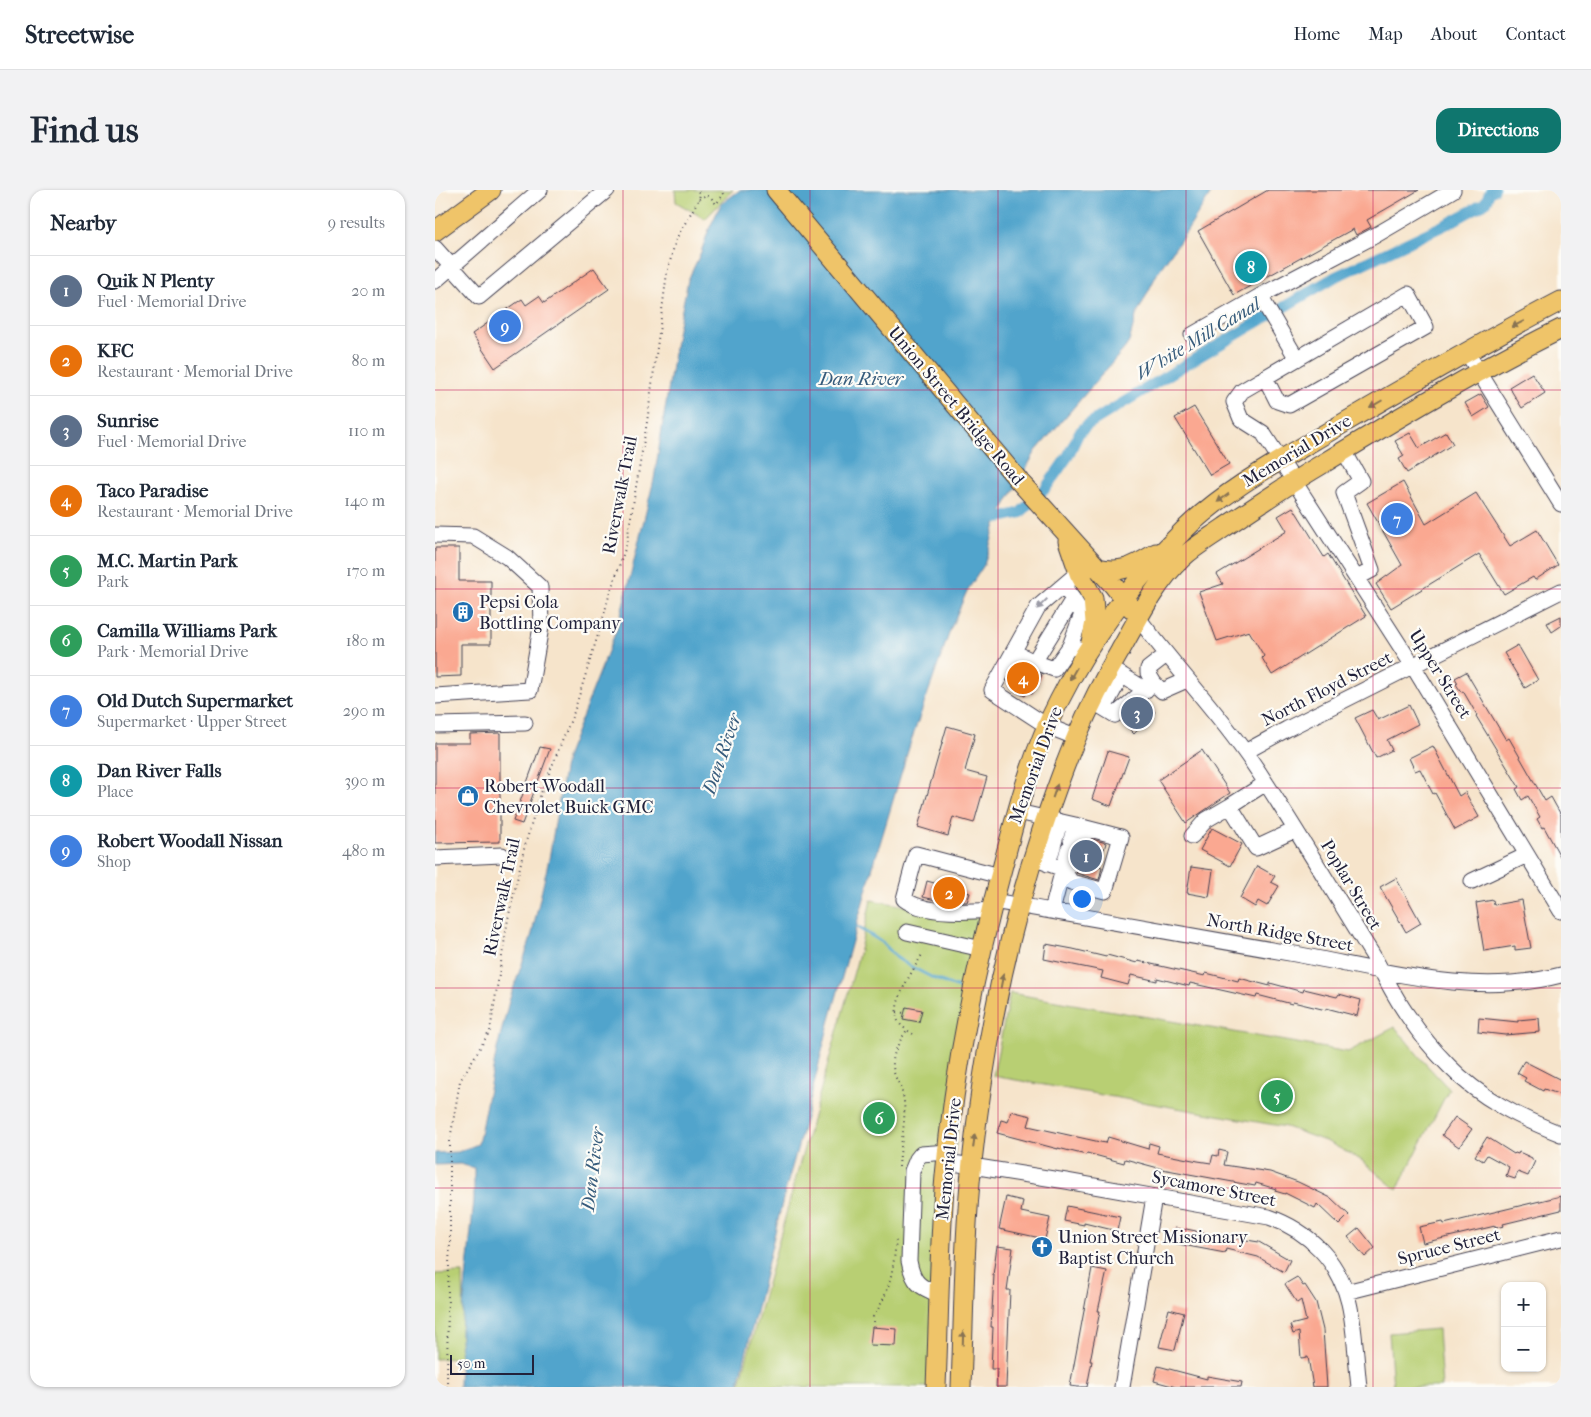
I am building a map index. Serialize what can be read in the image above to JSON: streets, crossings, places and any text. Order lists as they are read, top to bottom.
{
  "streets": {
    "main road": ["Union Street Bridge Road", "Memorial Drive"],
    "street": [
      "Upper Street",
      "North Floyd Street",
      "Poplar Street",
      "North Ridge Street",
      "Sycamore Street",
      "Spruce Street"
    ],
    "path": ["Riverwalk Trail"]
  },
  "crossings": [
    ["Union Street Bridge Road", "Memorial Drive"],
    ["Union Street Bridge Road", "Poplar Street"],
    ["Memorial Drive", "Upper Street"],
    ["Memorial Drive", "Poplar Street"],
    ["Memorial Drive", "North Ridge Street"],
    ["Memorial Drive", "Sycamore Street"],
    ["Upper Street", "North Floyd Street"],
    ["North Floyd Street", "Poplar Street"],
    ["Poplar Street", "North Ridge Street"],
    ["Sycamore Street", "Spruce Street"]
  ],
  "water": ["White Mill Canal", "Dan River"],
  "places": {
    "building": ["Pepsi Cola Bottling Company"],
    "shop": ["Robert Woodall Chevrolet Buick GMC"],
    "church": ["Union Street Missionary Baptist Church"]
  },
  "scale_bar": "50 m",
  "page": {
    "header": "Streetwise",
    "nav": [
      "Home",
      "Map",
      "About",
      "Contact"
    ],
    "buttons": "Directions",
    "title": "Find us",
    "heading": ["Nearby", "9 results"],
    "pins": [
      "8",
      "9",
      "7",
      "4",
      "3",
      "1",
      "2",
      "5",
      "6"
    ],
    "list": [
      {
        "mark": "1",
        "name": "Quik N Plenty",
        "note": "Fuel · Memorial Drive",
        "value": "20 m"
      },
      {
        "mark": "2",
        "name": "KFC",
        "note": "Restaurant · Memorial Drive",
        "value": "80 m"
      },
      {
        "mark": "3",
        "name": "Sunrise",
        "note": "Fuel · Memorial Drive",
        "value": "110 m"
      },
      {
        "mark": "4",
        "name": "Taco Paradise",
        "note": "Restaurant · Memorial Drive",
        "value": "140 m"
      },
      {
        "mark": "5",
        "name": "M.C. Martin Park",
        "note": "Park",
        "value": "170 m"
      },
      {
        "mark": "6",
        "name": "Camilla Williams Park",
        "note": "Park · Memorial Drive",
        "value": "180 m"
      },
      {
        "mark": "7",
        "name": "Old Dutch Supermarket",
        "note": "Supermarket · Upper Street",
        "value": "290 m"
      },
      {
        "mark": "8",
        "name": "Dan River Falls",
        "note": "Place",
        "value": "390 m"
      },
      {
        "mark": "9",
        "name": "Robert Woodall Nissan",
        "note": "Shop",
        "value": "480 m"
      }
    ],
    "map_buttons": ["+", "−"],
    "scale": "50 m"
  }
}
